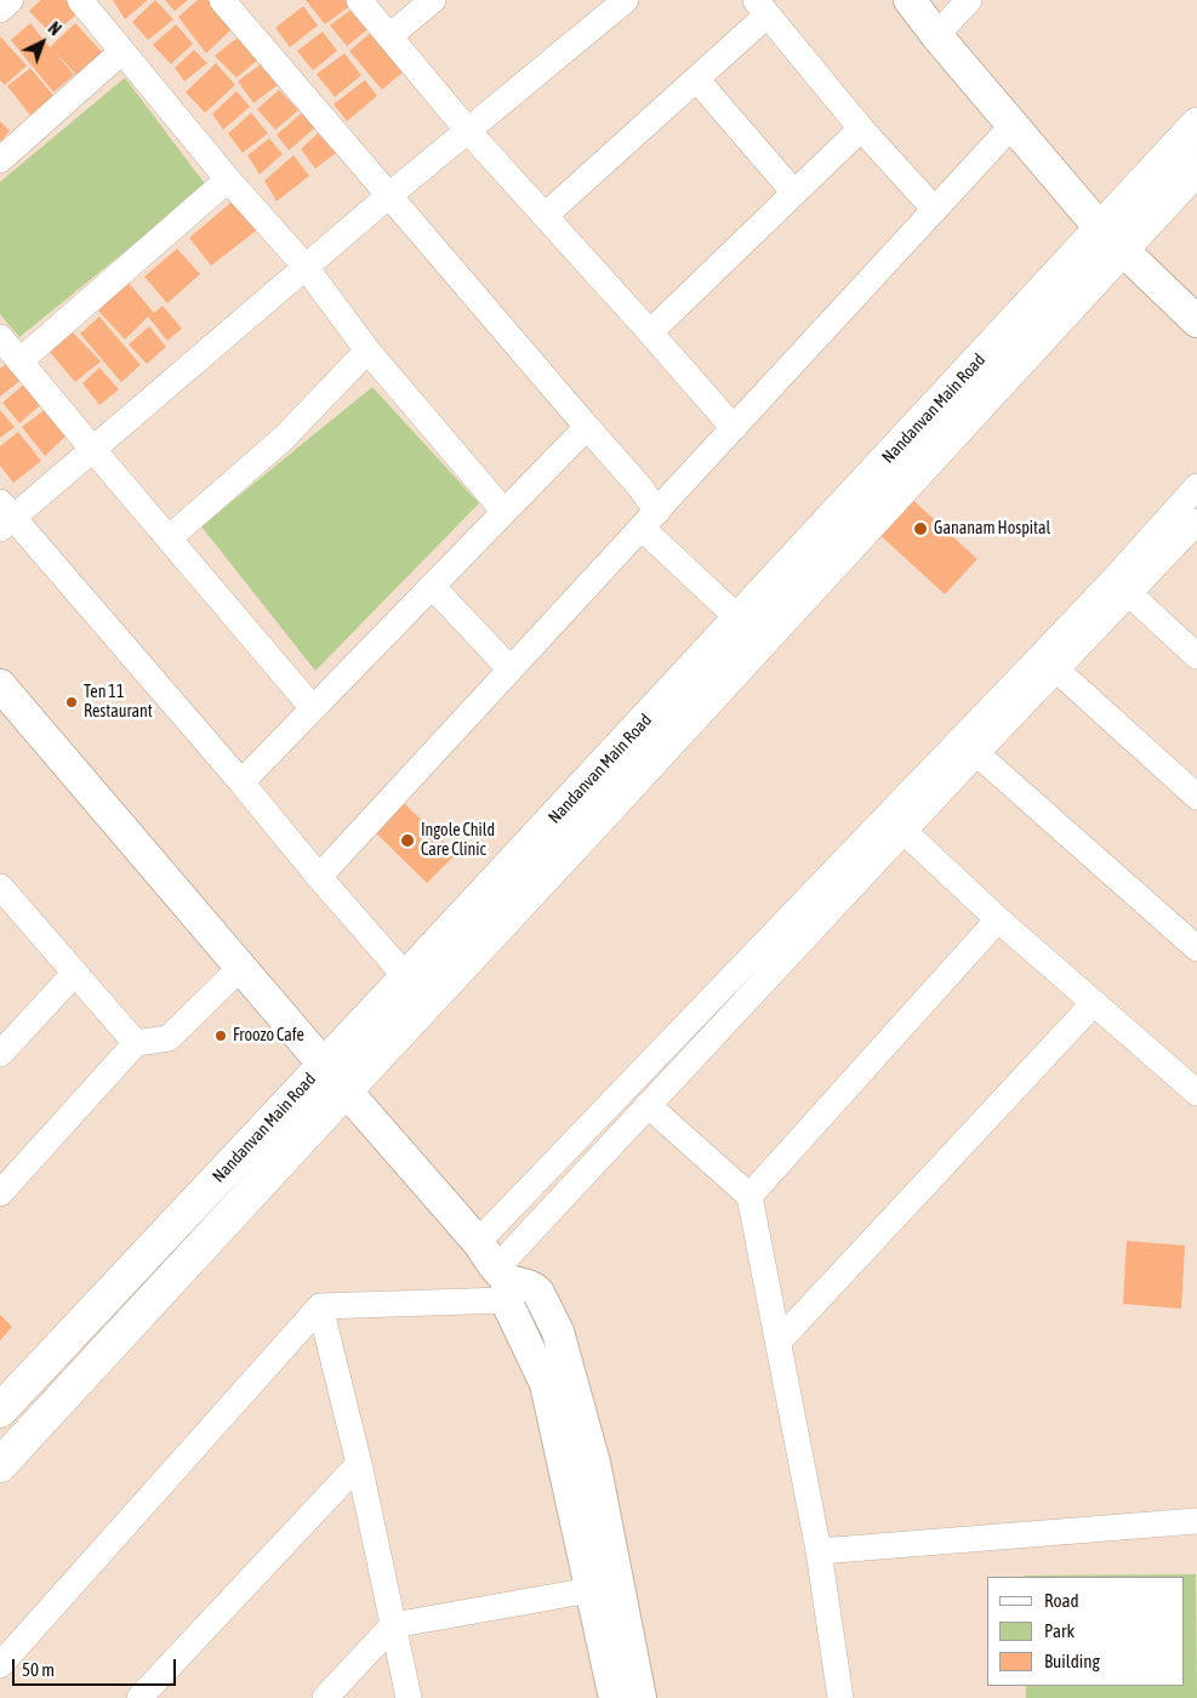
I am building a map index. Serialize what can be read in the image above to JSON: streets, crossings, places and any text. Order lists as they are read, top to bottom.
{
  "streets": {
    "main road": ["Nandanvan Main Road"]
  },
  "places": [
    "Gananam Hospital",
    "Ten 11 Restaurant",
    "Ingole Child Care Clinic",
    "Froozo Cafe"
  ],
  "legend": ["Road", "Park", "Building"],
  "scale_bar": "50 m",
  "north": "top right"
}
